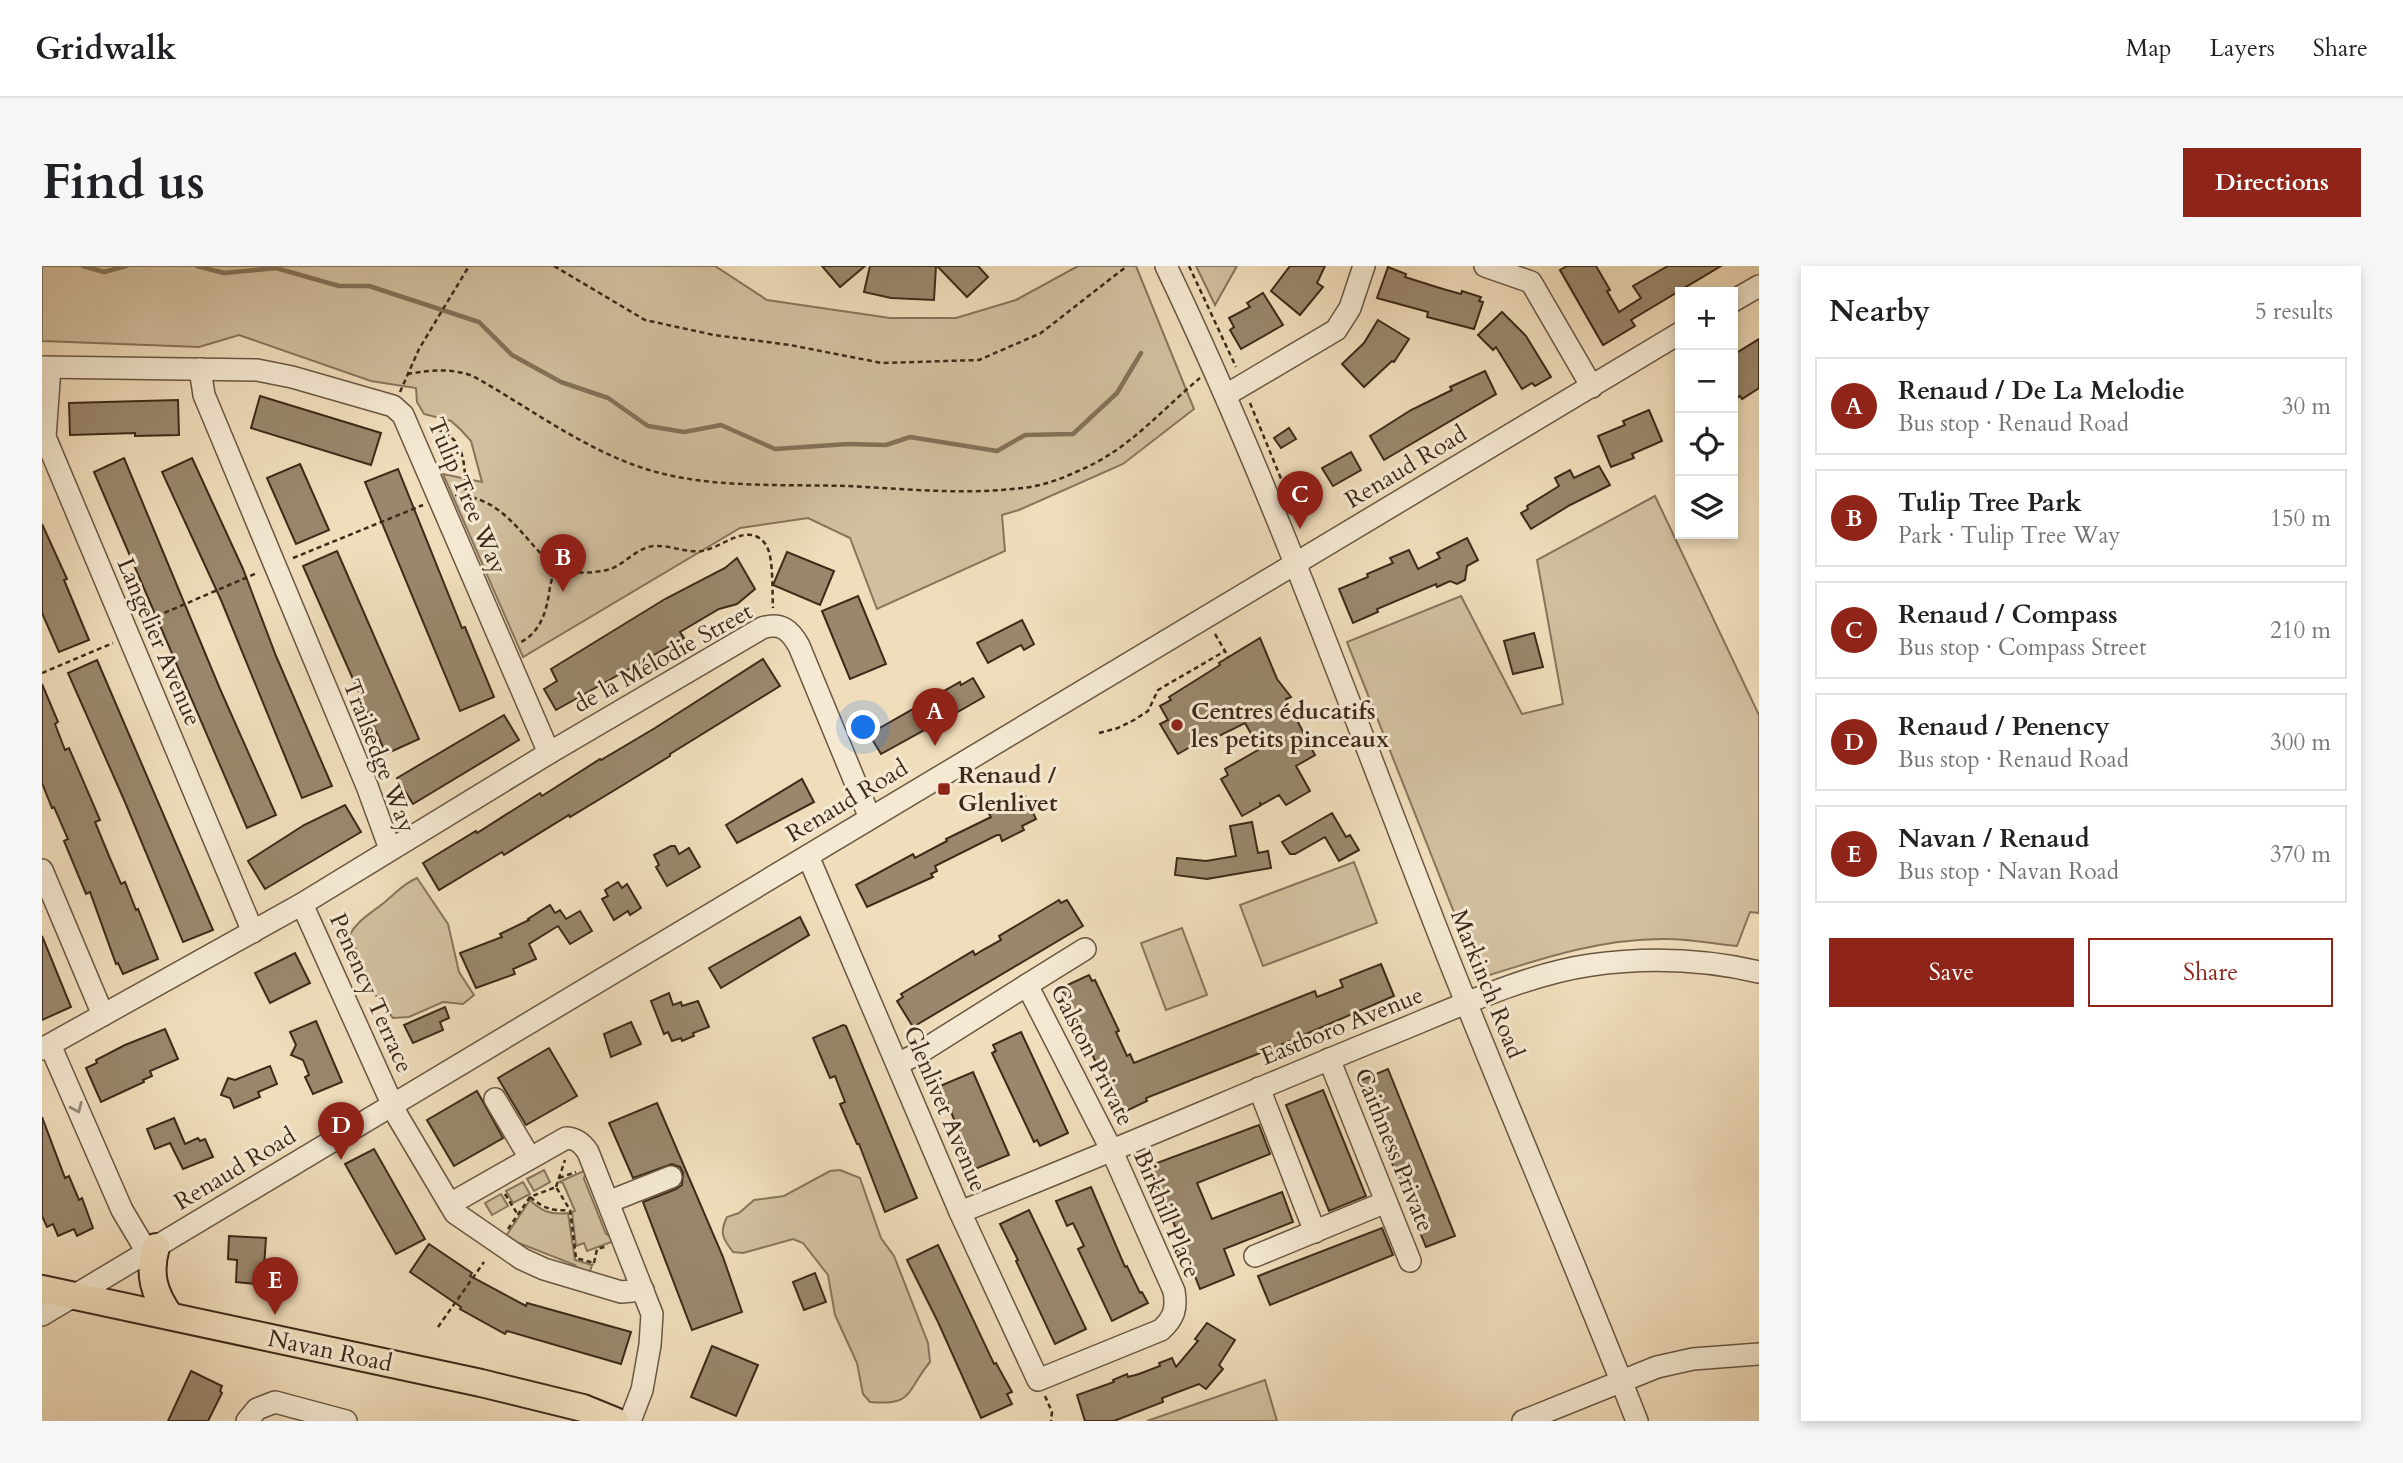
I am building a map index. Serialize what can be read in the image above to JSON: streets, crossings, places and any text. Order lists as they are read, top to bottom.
{
  "streets": {
    "main road": ["Navan Road"],
    "street": [
      "Renaud Road",
      "Tulip Tree Way",
      "Langelier Avenue",
      "de la Mélodie Street",
      "Trailsedge Way",
      "Markinch Road",
      "Penency Terrace",
      "Eastboro Avenue",
      "Galston Private",
      "Glenlivet Avenue",
      "Caithness Private",
      "Birkhill Place"
    ]
  },
  "crossings": [
    ["Renaud Road", "de la Mélodie Street"],
    ["Renaud Road", "Trailsedge Way"],
    ["Renaud Road", "Markinch Road"],
    ["Renaud Road", "Penency Terrace"],
    ["Renaud Road", "Glenlivet Avenue"],
    ["Renaud Road", "Navan Road"],
    ["Tulip Tree Way", "de la Mélodie Street"],
    ["Tulip Tree Way", "Trailsedge Way"],
    ["Langelier Avenue", "Trailsedge Way"],
    ["de la Mélodie Street", "Trailsedge Way"],
    ["Trailsedge Way", "Penency Terrace"],
    ["Markinch Road", "Eastboro Avenue"],
    ["Eastboro Avenue", "Galston Private"],
    ["Eastboro Avenue", "Glenlivet Avenue"],
    ["Eastboro Avenue", "Caithness Private"],
    ["Eastboro Avenue", "Birkhill Place"],
    ["Galston Private", "Glenlivet Avenue"],
    ["Galston Private", "Birkhill Place"],
    ["Glenlivet Avenue", "Birkhill Place"]
  ],
  "places": {
    "other": ["Centres éducatifs les petits pinceaux"],
    "transit": ["Renaud / Glenlivet"]
  },
  "page": {
    "header": "Gridwalk",
    "nav": ["Map", "Layers", "Share"],
    "buttons": [
      "Directions",
      ["Save", "Share"]
    ],
    "title": "Find us",
    "heading": ["Nearby", "5 results"],
    "map_buttons": ["+", "−"],
    "list": [
      {
        "mark": "A",
        "name": "Renaud / De La Melodie",
        "note": "Bus stop · Renaud Road",
        "value": "30 m"
      },
      {
        "mark": "B",
        "name": "Tulip Tree Park",
        "note": "Park · Tulip Tree Way",
        "value": "150 m"
      },
      {
        "mark": "C",
        "name": "Renaud / Compass",
        "note": "Bus stop · Compass Street",
        "value": "210 m"
      },
      {
        "mark": "D",
        "name": "Renaud / Penency",
        "note": "Bus stop · Renaud Road",
        "value": "300 m"
      },
      {
        "mark": "E",
        "name": "Navan / Renaud",
        "note": "Bus stop · Navan Road",
        "value": "370 m"
      }
    ],
    "pins": [
      "C",
      "B",
      "A",
      "D",
      "E"
    ]
  }
}
